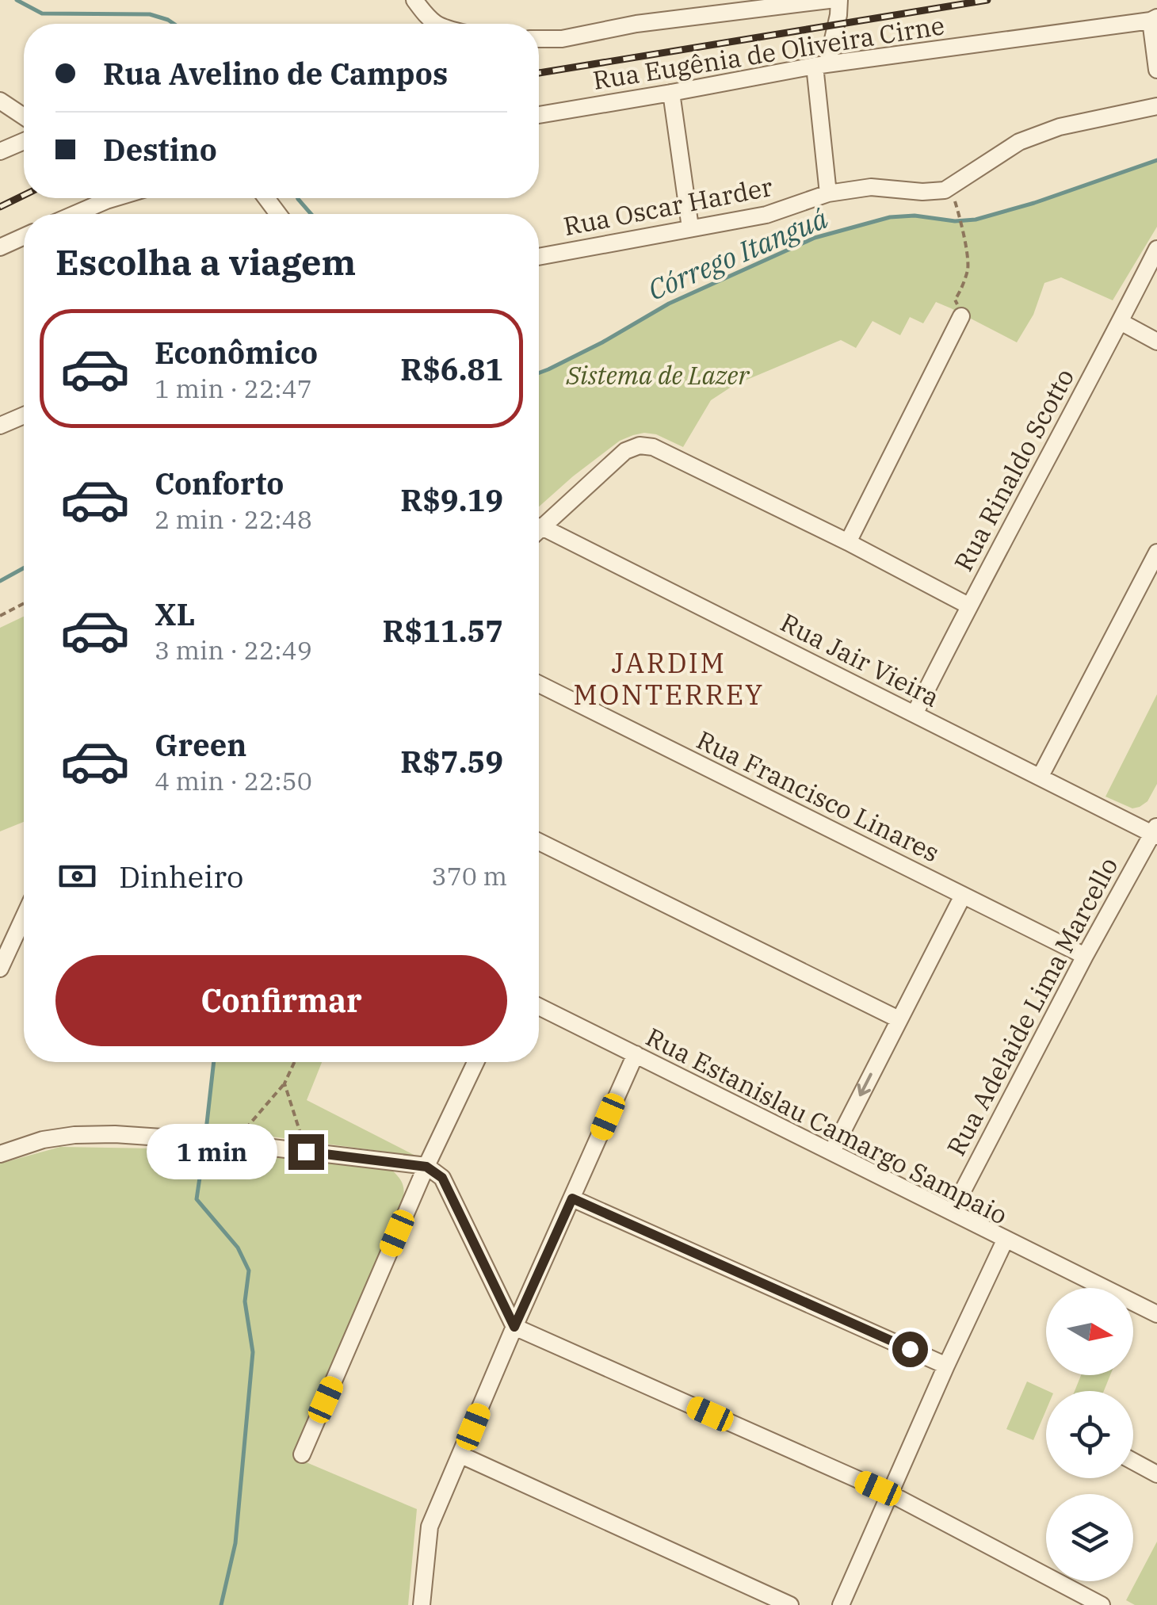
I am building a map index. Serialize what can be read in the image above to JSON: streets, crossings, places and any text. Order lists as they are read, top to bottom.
{
  "streets": {
    "street": [
      "Rua Eugênia de Oliveira Cirne",
      "Rua Oscar Harder",
      "Rua Rinaldo Scotto",
      "Rua Jair Vieira",
      "Rua Francisco Linares",
      "Rua Adelaide Lima Marcello",
      "Rua Estanislau Camargo Sampaio"
    ]
  },
  "crossings": [
    ["Rua Rinaldo Scotto", "Rua Jair Vieira"],
    ["Rua Jair Vieira", "Rua Adelaide Lima Marcello"],
    ["Rua Francisco Linares", "Rua Adelaide Lima Marcello"],
    ["Rua Adelaide Lima Marcello", "Rua Estanislau Camargo Sampaio"]
  ],
  "districts": ["JARDIM MONTERREY"],
  "water": ["Córrego Itanguá"],
  "parks": ["Sistema de Lazer"],
  "north": "right",
  "page": {
    "banner": ["Rua Avelino de Campos", "Destino"],
    "heading": "Escolha a viagem",
    "list": [
      {
        "name": "Econômico",
        "note": "1 min · 22:47",
        "value": "R$6.81"
      },
      {
        "name": "Conforto",
        "note": "2 min · 22:48",
        "value": "R$9.19"
      },
      {
        "name": "XL",
        "note": "3 min · 22:49",
        "value": "R$11.57"
      },
      {
        "name": "Green",
        "note": "4 min · 22:50",
        "value": "R$7.59"
      }
    ],
    "pay": ["Dinheiro", "370 m"],
    "buttons": "Confirmar",
    "bubble": "1 min"
  }
}
